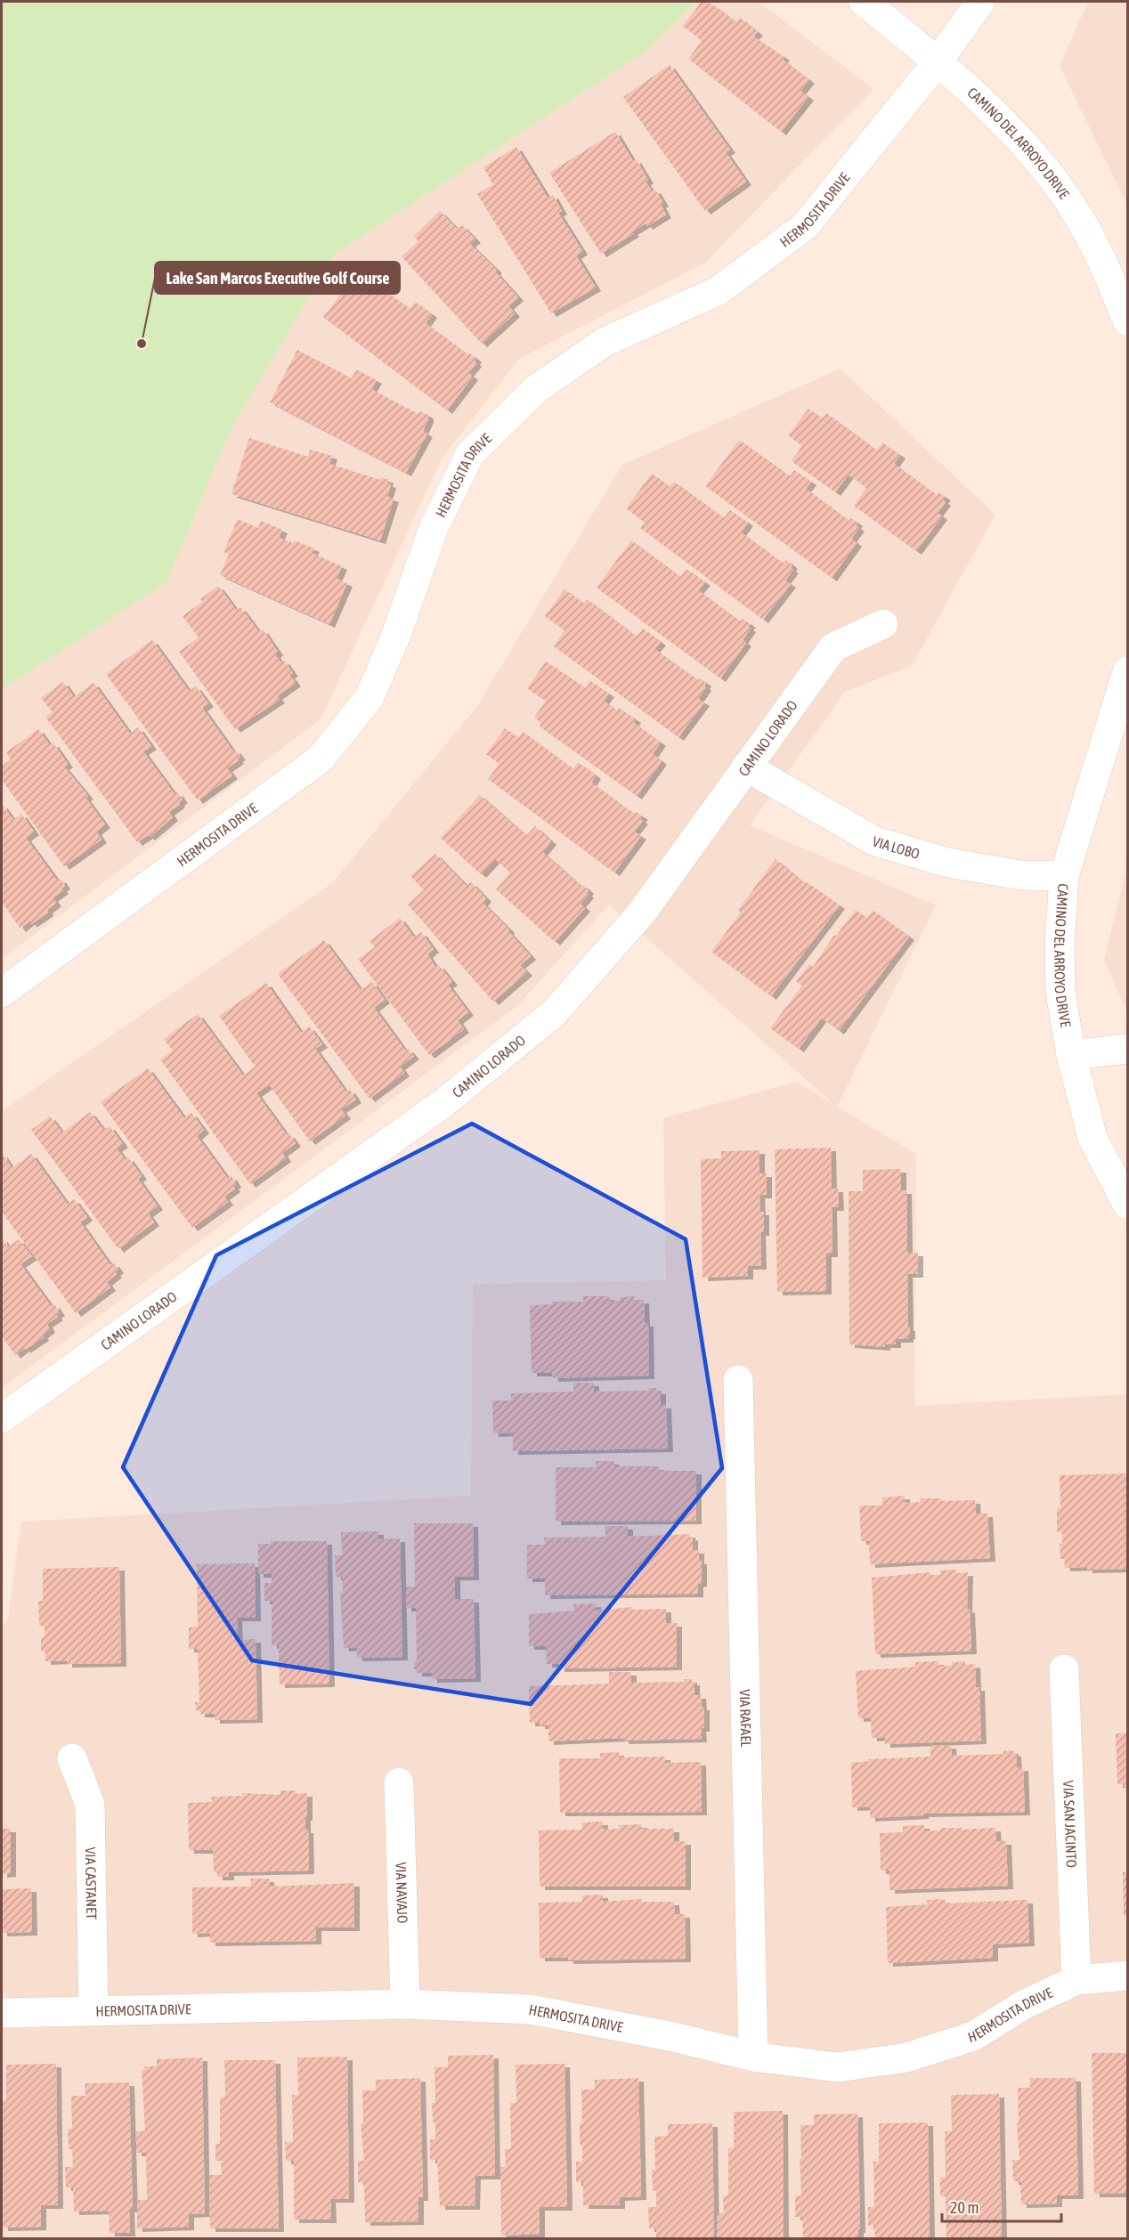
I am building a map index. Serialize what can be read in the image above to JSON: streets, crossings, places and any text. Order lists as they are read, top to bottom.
{
  "streets": {
    "street": [
      "CAMINO DEL ARROYO DRIVE",
      "HERMOSITA DRIVE",
      "CAMINO LORADO",
      "VIA LOBO",
      "VIA RAFAEL",
      "VIA SAN JACINTO",
      "VIA CASTANET",
      "VIA NAVAJO"
    ]
  },
  "crossings": [
    ["CAMINO DEL ARROYO DRIVE", "HERMOSITA DRIVE"],
    ["CAMINO DEL ARROYO DRIVE", "VIA LOBO"],
    ["HERMOSITA DRIVE", "VIA RAFAEL"],
    ["HERMOSITA DRIVE", "VIA SAN JACINTO"],
    ["HERMOSITA DRIVE", "VIA CASTANET"],
    ["HERMOSITA DRIVE", "VIA NAVAJO"],
    ["CAMINO LORADO", "VIA LOBO"]
  ],
  "places": ["Lake San Marcos Executive Golf Course"],
  "scale_bar": "20 m"
}
